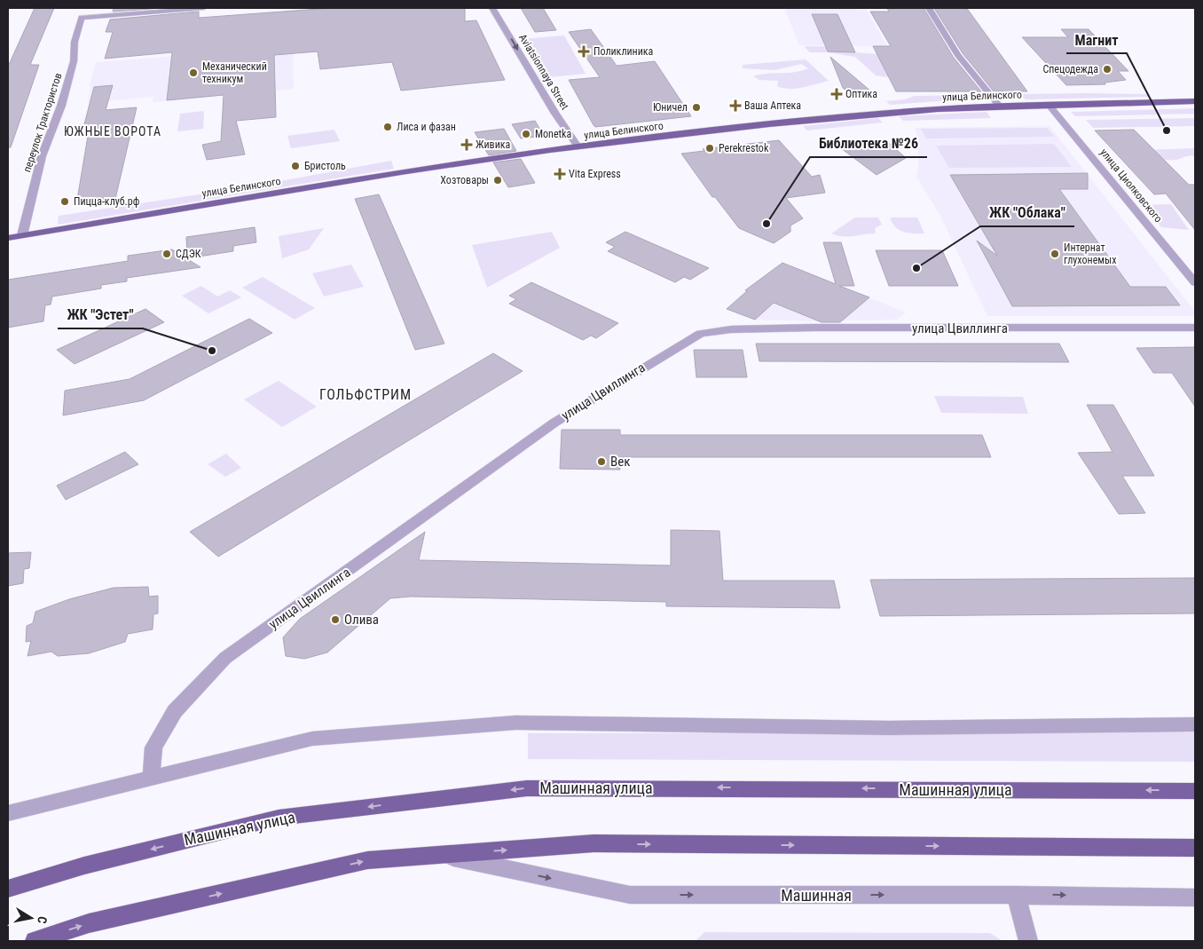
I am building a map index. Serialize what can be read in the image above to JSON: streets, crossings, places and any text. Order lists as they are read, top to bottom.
{
  "streets": {
    "main road": ["улица Белинского", "Машинная улица"],
    "street": [
      "Aviatsionnaya Street",
      "переулок Трактористов",
      "улица Циолковского",
      "улица Цвиллинга",
      "Машинная"
    ]
  },
  "crossings": [
    ["Aviatsionnaya Street", "улица Белинского"],
    ["улица Белинского", "переулок Трактористов"],
    ["улица Белинского", "улица Циолковского"]
  ],
  "one_way": ["Aviatsionnaya Street", "Машинная"],
  "districts": ["ЮЖНЫЕ ВОРОТА", "ГОЛЬФСТРИМ"],
  "places": {
    "health": [
      "Поликлиника",
      "Оптика",
      "Ваша Аптека",
      "Живика",
      "Vita Express"
    ],
    "other": [
      "Спецодежда",
      "Механический техникум",
      "Юничел",
      "Лиса и фазан",
      "Магнит",
      "Monetka",
      "Perekrestok",
      "Бристоль",
      "Хозтовары",
      "Пицца-клуб.рф",
      "Библиотека №26",
      "СДЭК",
      "Интернат глухонемых",
      "ЖК \"Облака\"",
      "ЖК \"Эстет\"",
      "Век",
      "Олива"
    ]
  },
  "north": "right"
}
